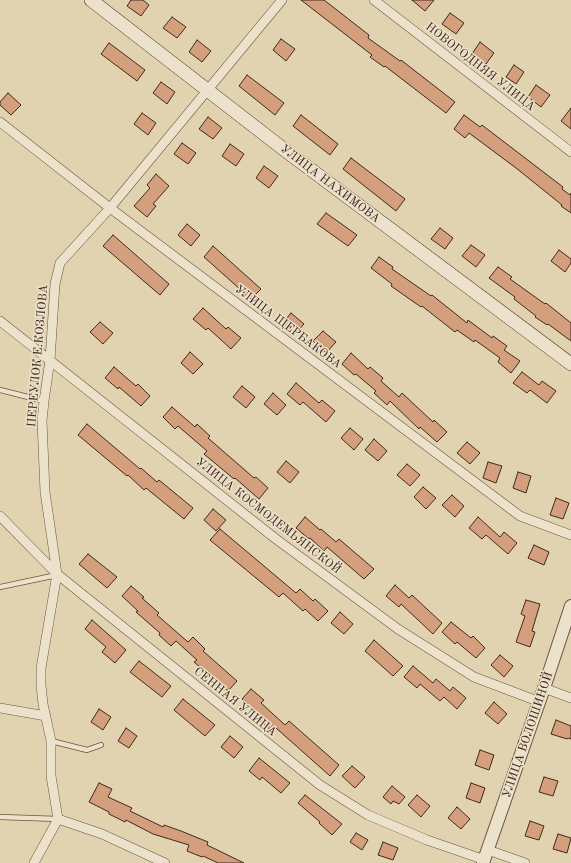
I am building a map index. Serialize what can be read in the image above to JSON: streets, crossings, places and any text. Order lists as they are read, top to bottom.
{
  "streets": {
    "main road": ["УЛИЦА НАХИМОВА"],
    "street": [
      "НОВОГОДНЯЯ УЛИЦА",
      "УЛИЦА ЩЕРБАКОВА",
      "ПЕРЕУЛОК Е.КОЗЛОВА",
      "УЛИЦА КОСМОДЕМЬЯНСКОЙ",
      "СЕННАЯ УЛИЦА",
      "УЛИЦА ВОЛОШИНОЙ"
    ]
  },
  "crossings": [
    ["УЛИЦА НАХИМОВА", "ПЕРЕУЛОК Е.КОЗЛОВА"],
    ["УЛИЦА ЩЕРБАКОВА", "ПЕРЕУЛОК Е.КОЗЛОВА"],
    ["ПЕРЕУЛОК Е.КОЗЛОВА", "УЛИЦА КОСМОДЕМЬЯНСКОЙ"],
    ["ПЕРЕУЛОК Е.КОЗЛОВА", "СЕННАЯ УЛИЦА"],
    ["УЛИЦА КОСМОДЕМЬЯНСКОЙ", "УЛИЦА ВОЛОШИНОЙ"],
    ["СЕННАЯ УЛИЦА", "УЛИЦА ВОЛОШИНОЙ"]
  ]
}
